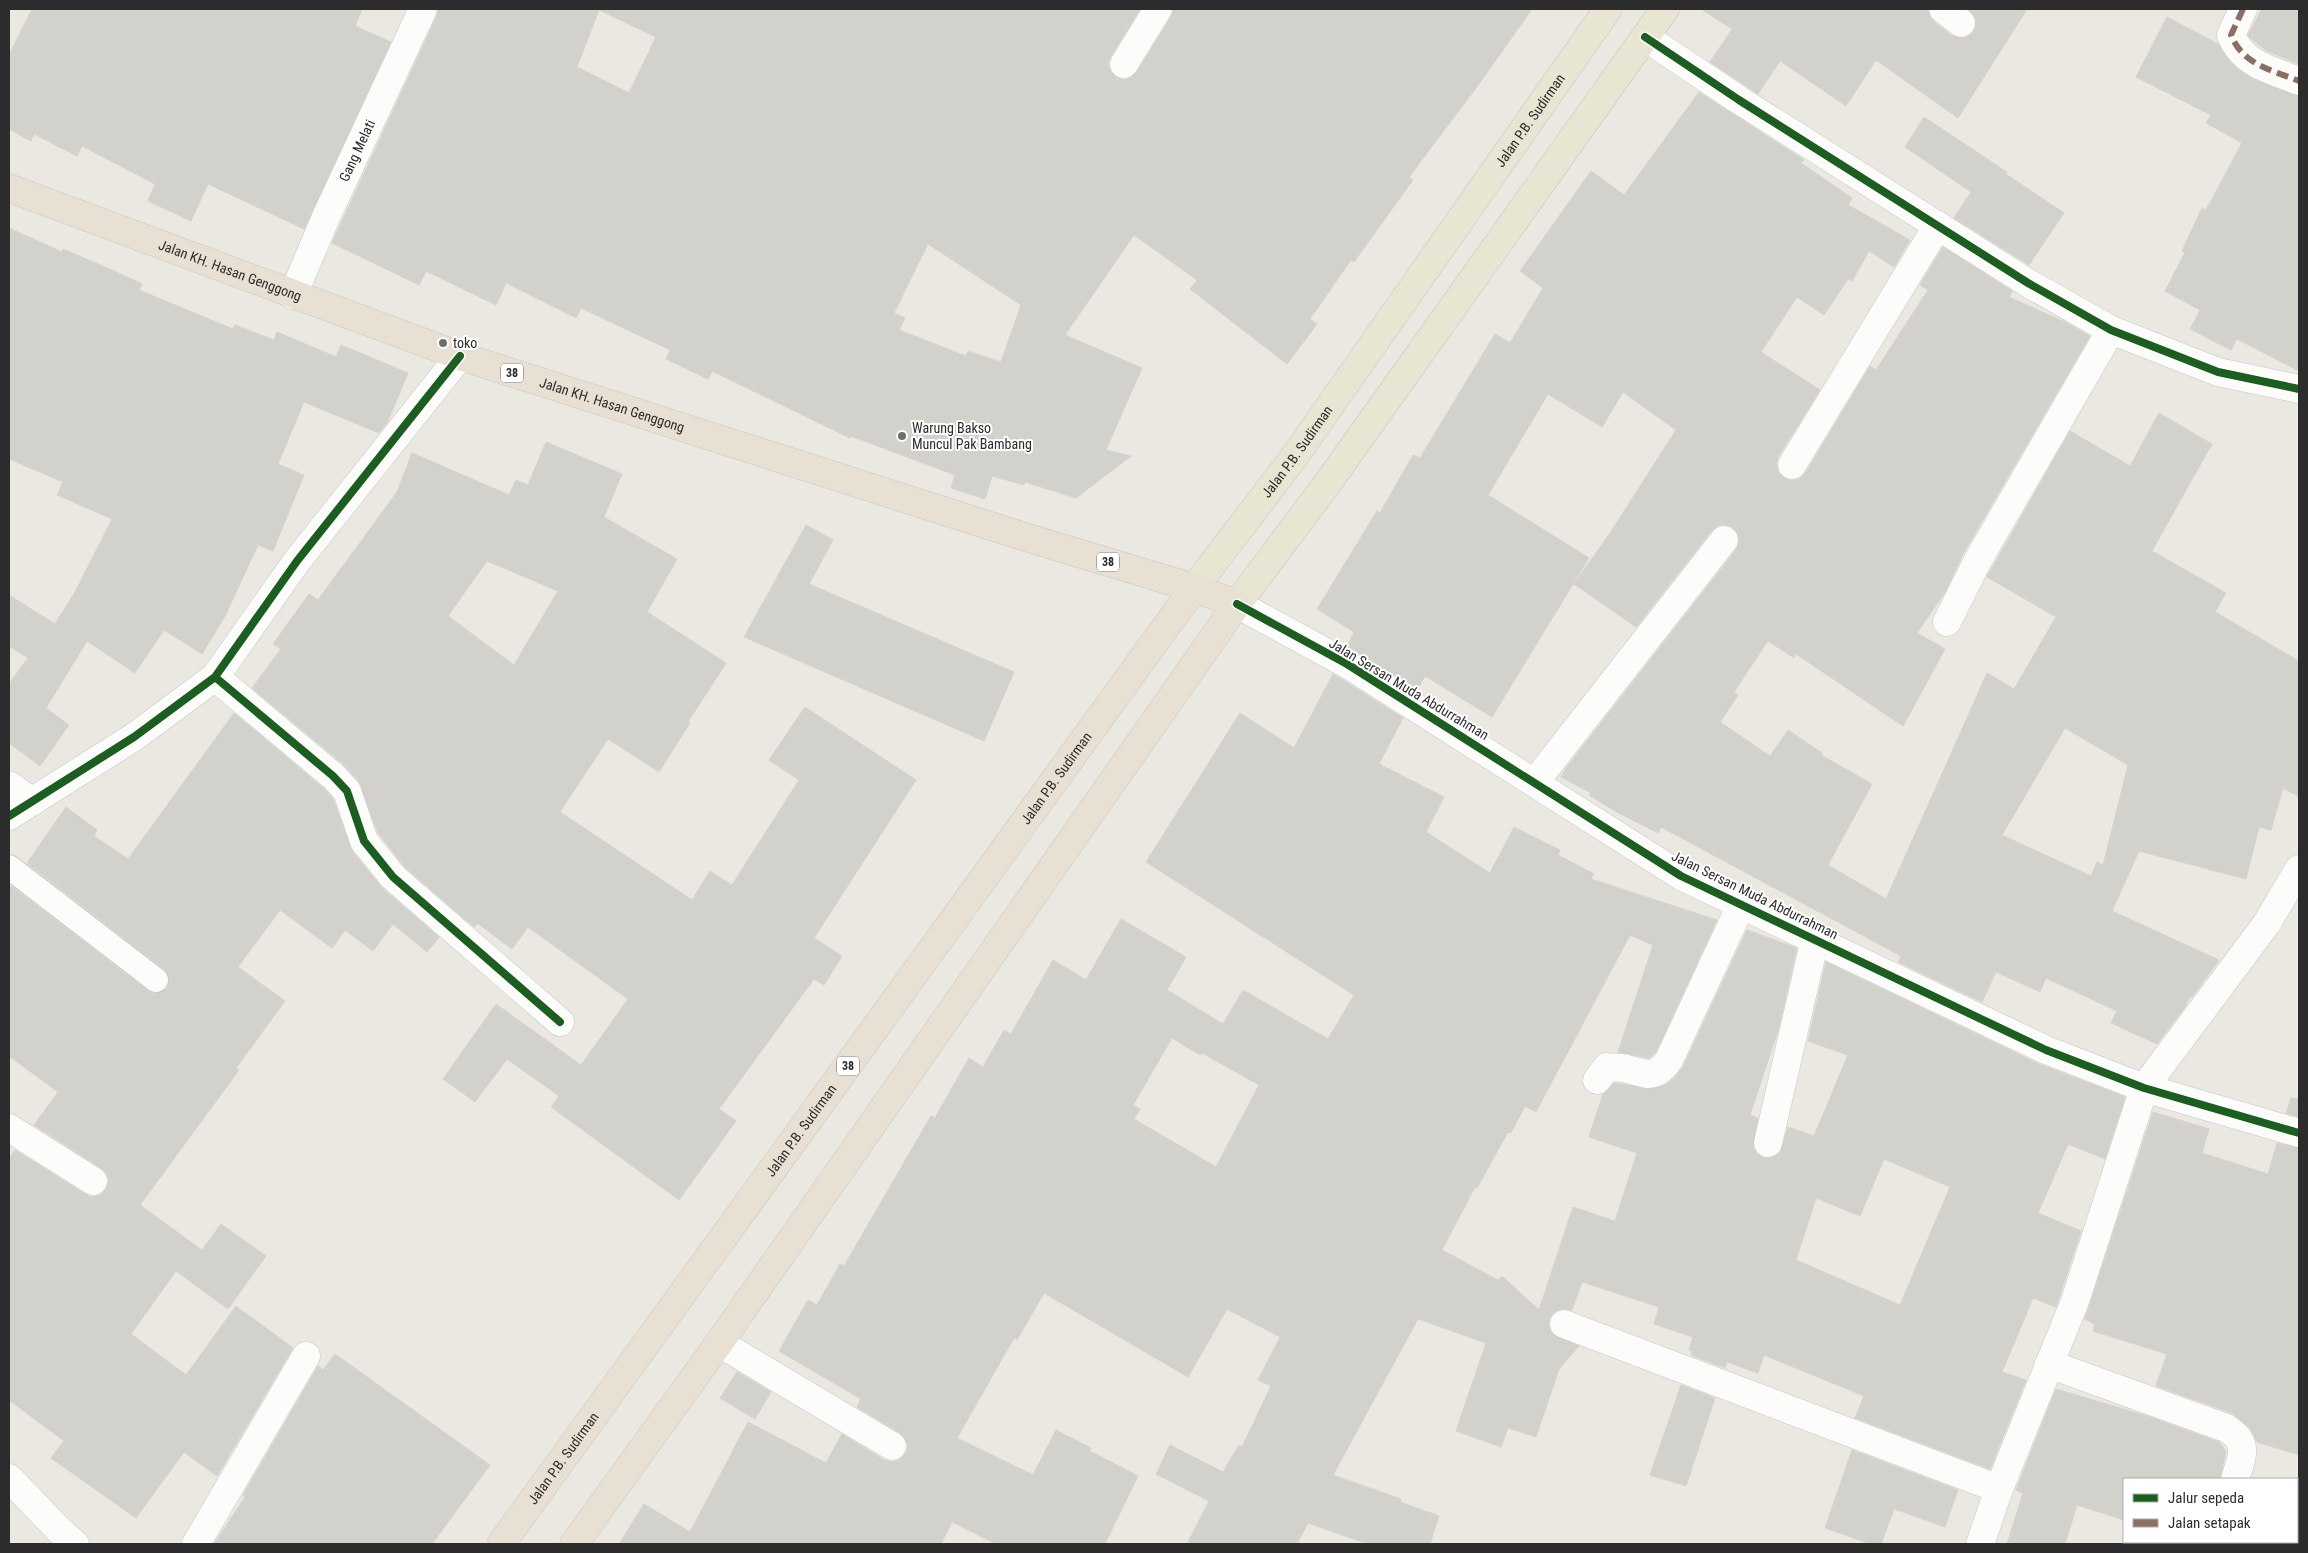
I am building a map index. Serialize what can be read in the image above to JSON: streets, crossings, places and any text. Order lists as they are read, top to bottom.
{
  "streets": {
    "highway": ["Jalan P.B. Sudirman", "Jalan KH. Hasan Genggong", "38"],
    "street": ["Gang Melati", "Jalan Sersan Muda Abdurrahman"]
  },
  "crossings": [
    ["Jalan P.B. Sudirman", "Jalan KH. Hasan Genggong"],
    ["Jalan P.B. Sudirman", "38"],
    ["Gang Melati", "Jalan KH. Hasan Genggong"],
    ["Jalan KH. Hasan Genggong", "38"],
    ["38", "Jalan Sersan Muda Abdurrahman"]
  ],
  "places": ["toko", "Warung Bakso Muncul Pak Bambang"],
  "legend": ["Jalur sepeda", "Jalan setapak"]
}
